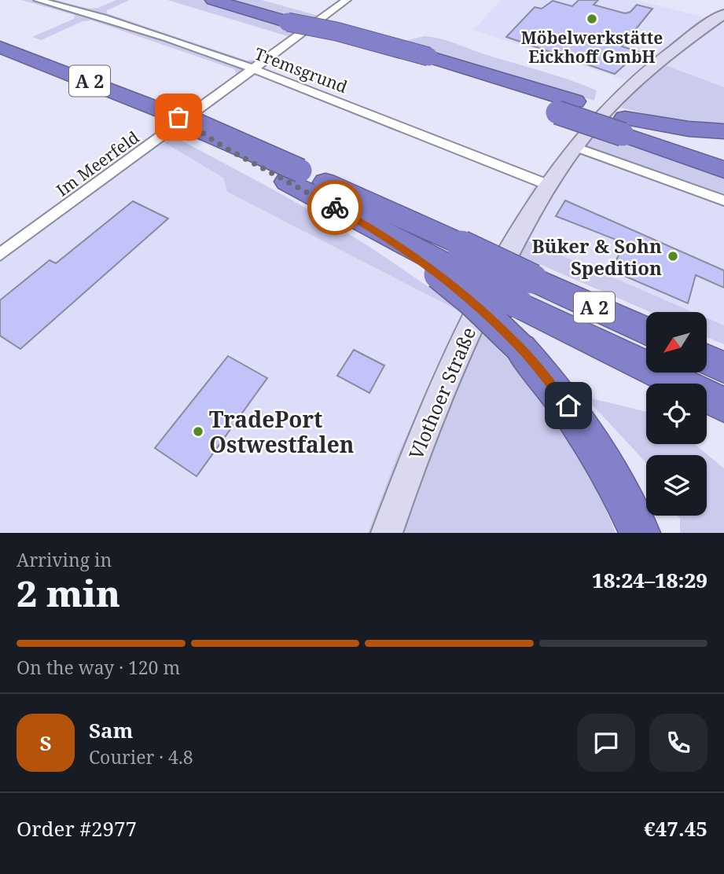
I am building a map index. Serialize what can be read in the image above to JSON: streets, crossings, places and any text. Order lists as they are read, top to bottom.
{
  "streets": {
    "highway": ["A 2"],
    "main road": ["Vlothoer Straße"],
    "street": ["Tremsgrund", "Im Meerfeld"]
  },
  "crossings": [
    ["Tremsgrund", "Im Meerfeld"],
    ["Tremsgrund", "Vlothoer Straße"]
  ],
  "places": ["Möbelwerkstätte Eickhoff GmbH", "Büker & Sohn Spedition", "TradePort Ostwestfalen"],
  "north": "bottom left",
  "page": {
    "heading": ["2 min", "Arriving in", "18:24–18:29"],
    "panel": [
      "Sam",
      "Courier · 4.8",
      "Order #2977",
      "€47.45"
    ],
    "bar": "On the way · 120 m",
    "round": "S"
  }
}
